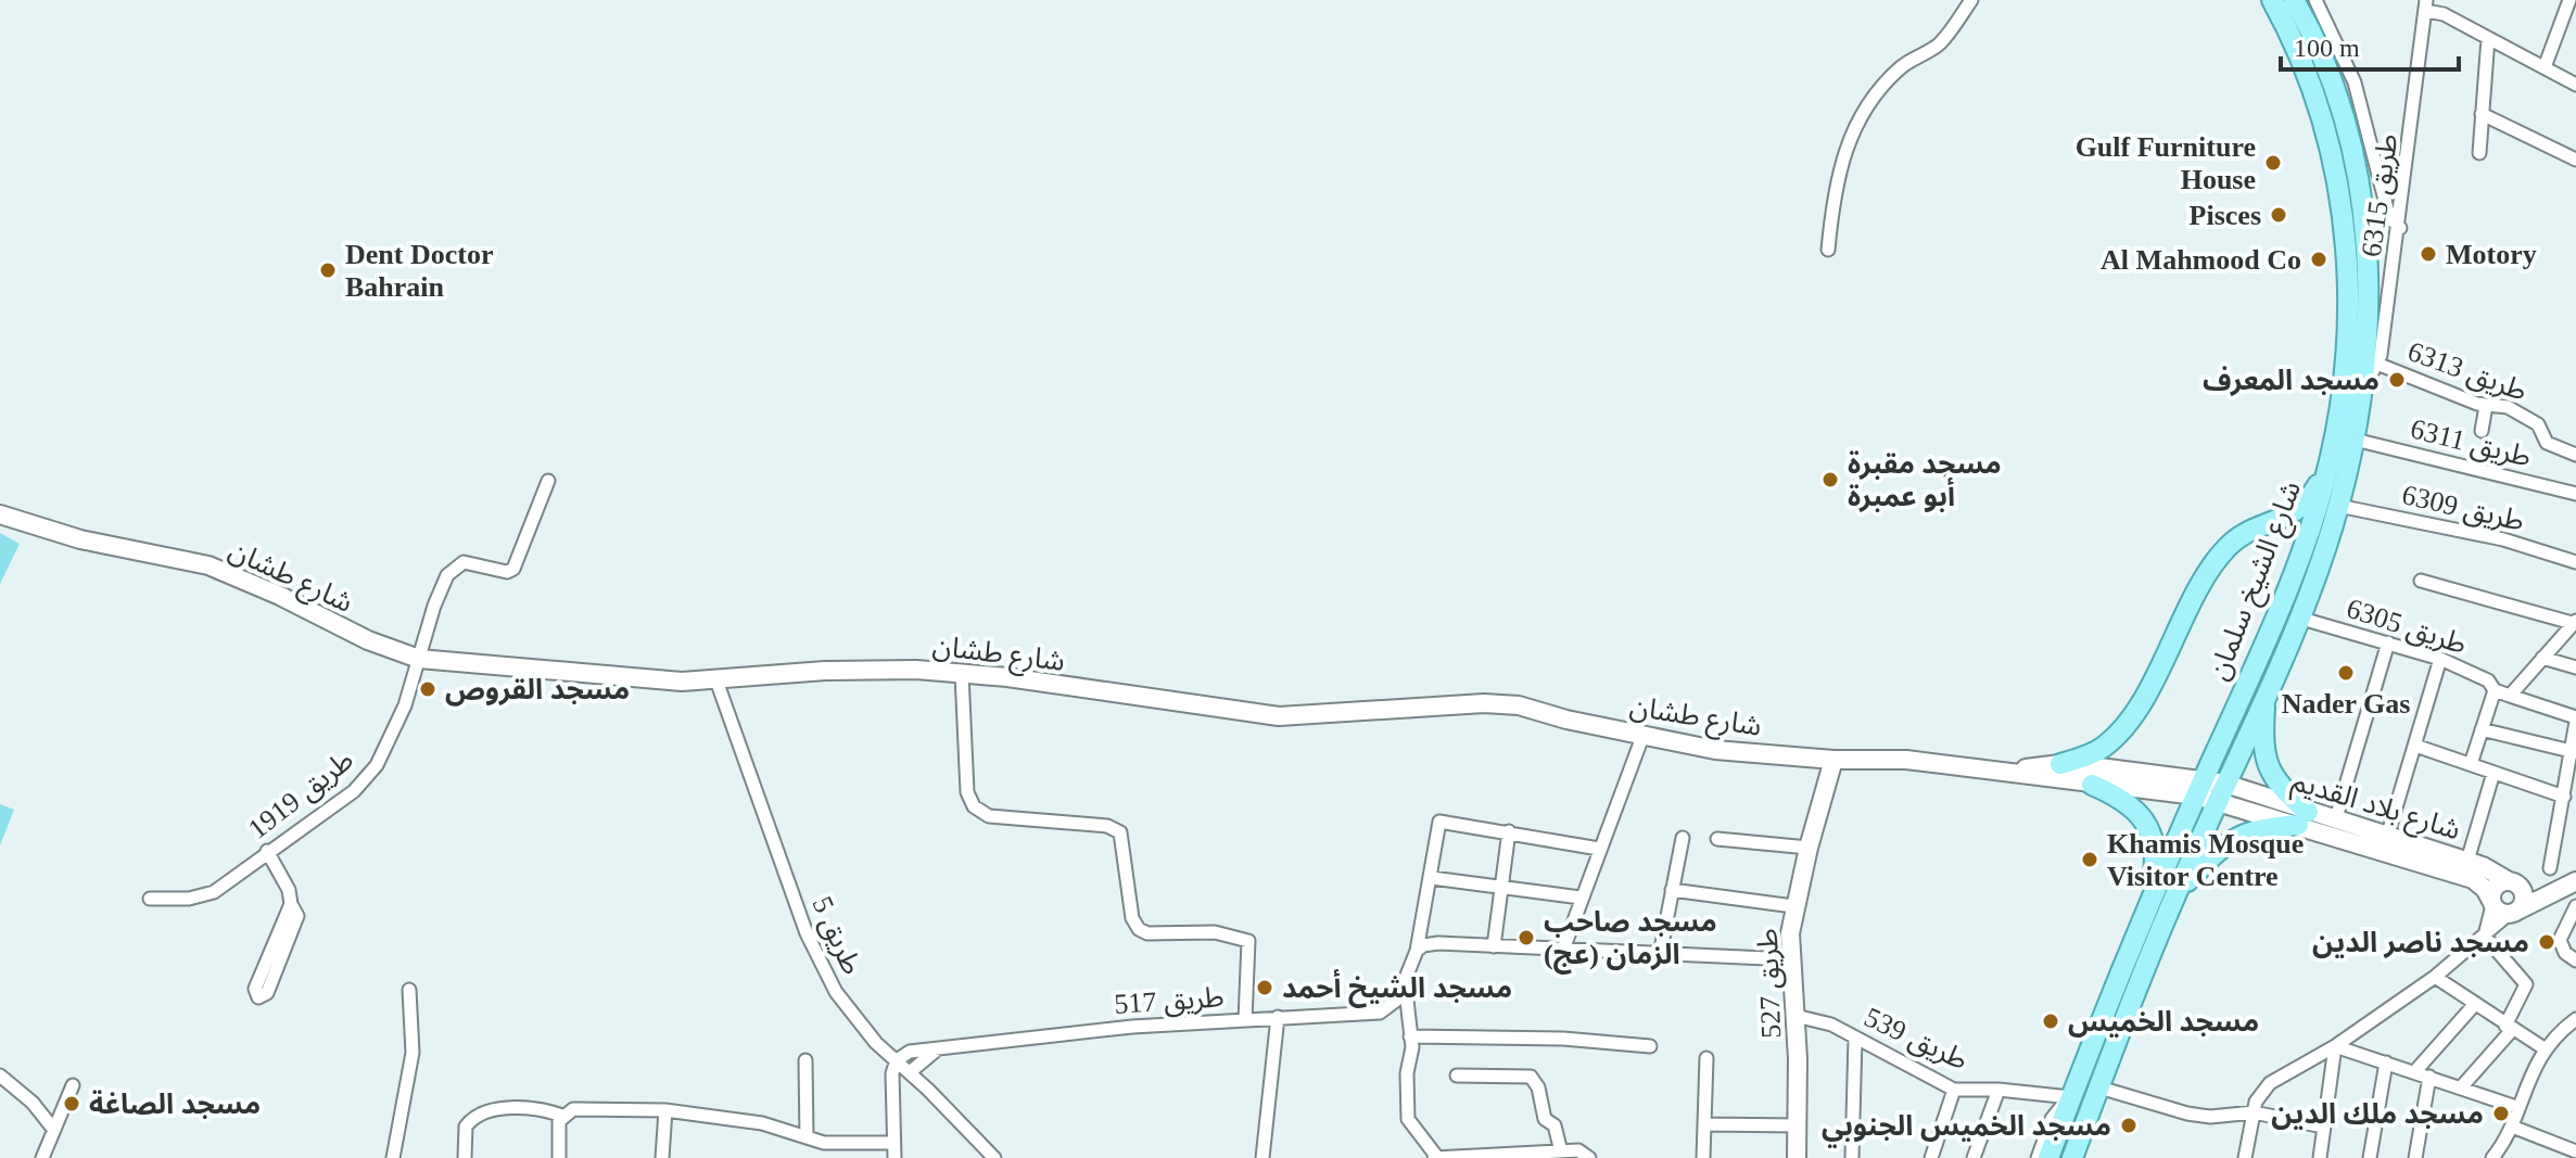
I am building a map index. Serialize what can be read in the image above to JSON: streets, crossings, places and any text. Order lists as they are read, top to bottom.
{
  "streets": {
    "main road": ["شارع الشيخ سلمان"],
    "street": [
      "طريق 6315",
      "طريق 6313",
      "طريق 6311",
      "طريق 6309",
      "شارع طشان",
      "طريق 6305",
      "طريق 1919",
      "شارع بلاد القديم",
      "طريق 5",
      "طريق 527",
      "طريق 517",
      "طريق 539"
    ]
  },
  "crossings": [
    ["طريق 6315", "طريق 6313"],
    ["طريق 6315", "شارع الشيخ سلمان"],
    ["طريق 6311", "شارع الشيخ سلمان"],
    ["طريق 6309", "شارع الشيخ سلمان"],
    ["شارع طشان", "شارع الشيخ سلمان"],
    ["شارع طشان", "طريق 1919"],
    ["شارع طشان", "شارع بلاد القديم"],
    ["شارع طشان", "طريق 5"],
    ["شارع طشان", "طريق 527"],
    ["شارع الشيخ سلمان", "طريق 6305"],
    ["شارع الشيخ سلمان", "شارع بلاد القديم"],
    ["شارع الشيخ سلمان", "طريق 539"],
    ["طريق 5", "طريق 517"],
    ["طريق 527", "طريق 539"]
  ],
  "places": [
    "Gulf Furniture House",
    "Pisces",
    "Motory",
    "Al Mahmood Co",
    "Dent Doctor Bahrain",
    "مسجد المعرف",
    "مسجد مقبرة أبو عمبرة",
    "Nader Gas",
    "مسجد القروص",
    "Khamis Mosque Visitor Centre",
    "مسجد صاحب الزمان (عج)",
    "مسجد ناصر الدين",
    "مسجد الشيخ أحمد",
    "مسجد الخميس",
    "مسجد الصاغة",
    "مسجد ملك الدين",
    "مسجد الخميس الجنوبي"
  ],
  "scale_bar": "100 m"
}
